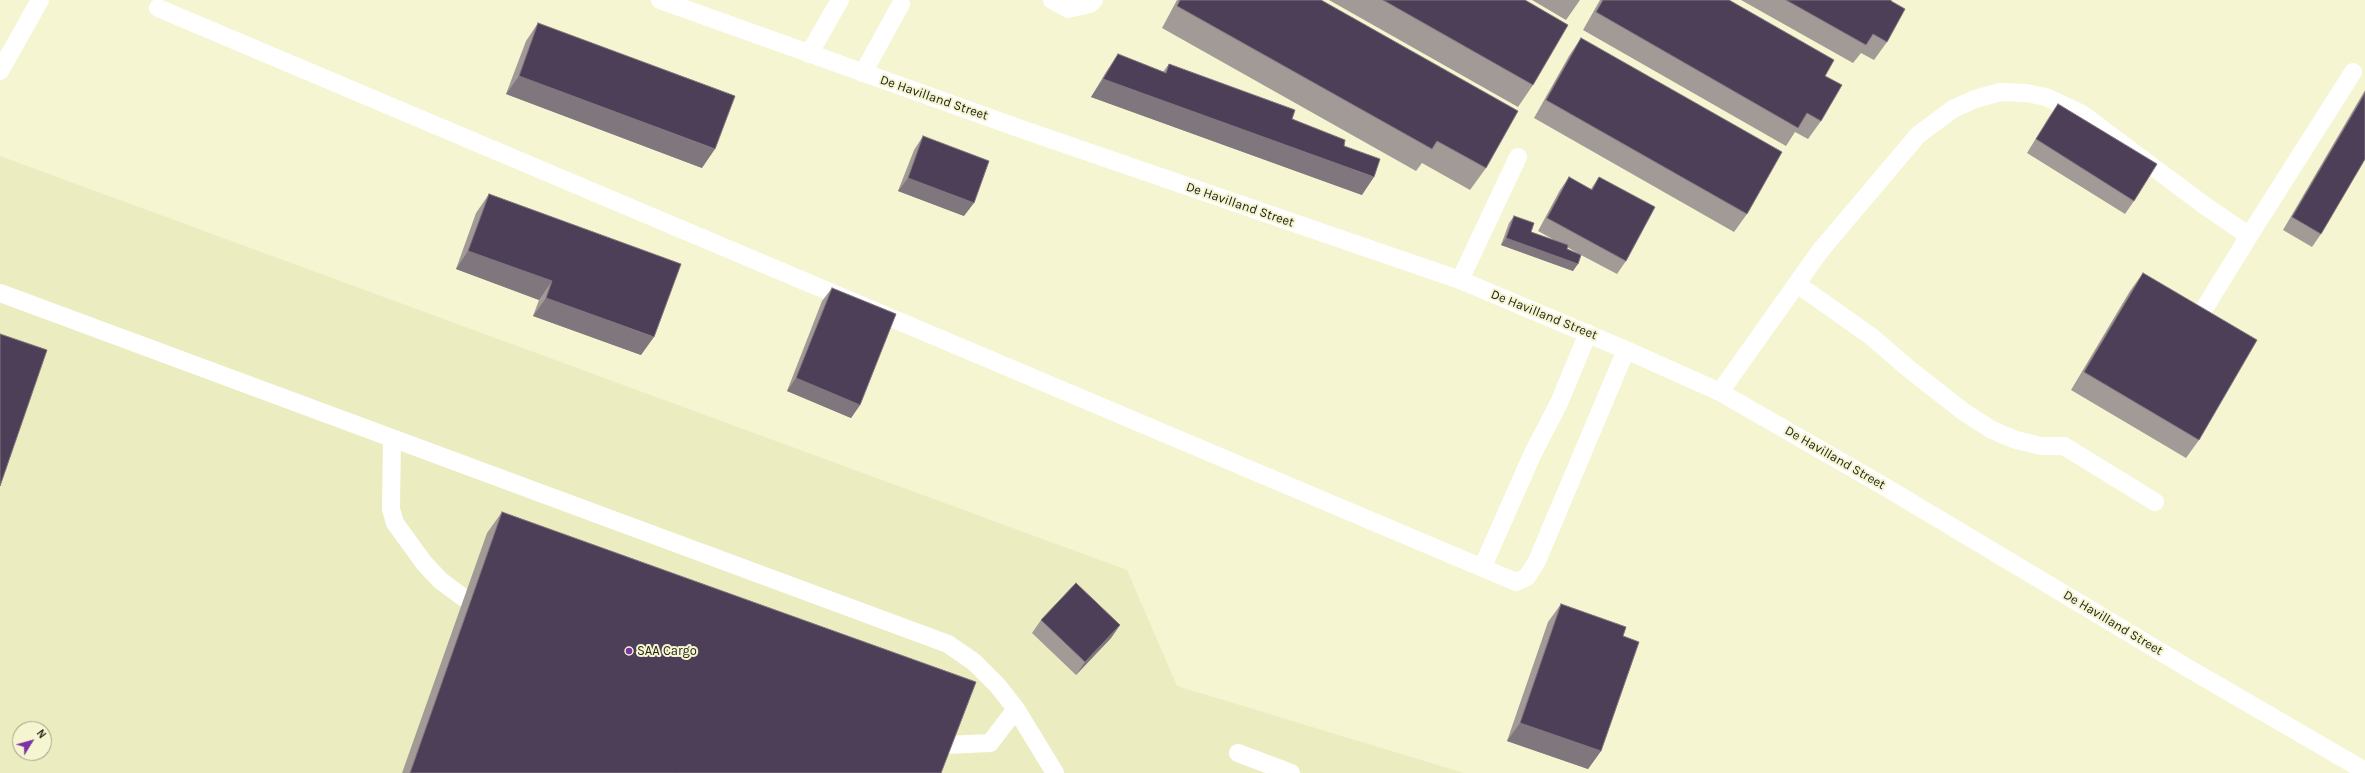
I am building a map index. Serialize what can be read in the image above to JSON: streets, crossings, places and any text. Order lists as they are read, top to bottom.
{
  "streets": {
    "lane": ["De Havilland Street"]
  },
  "places": ["SAA Cargo"],
  "north": "top right"
}
